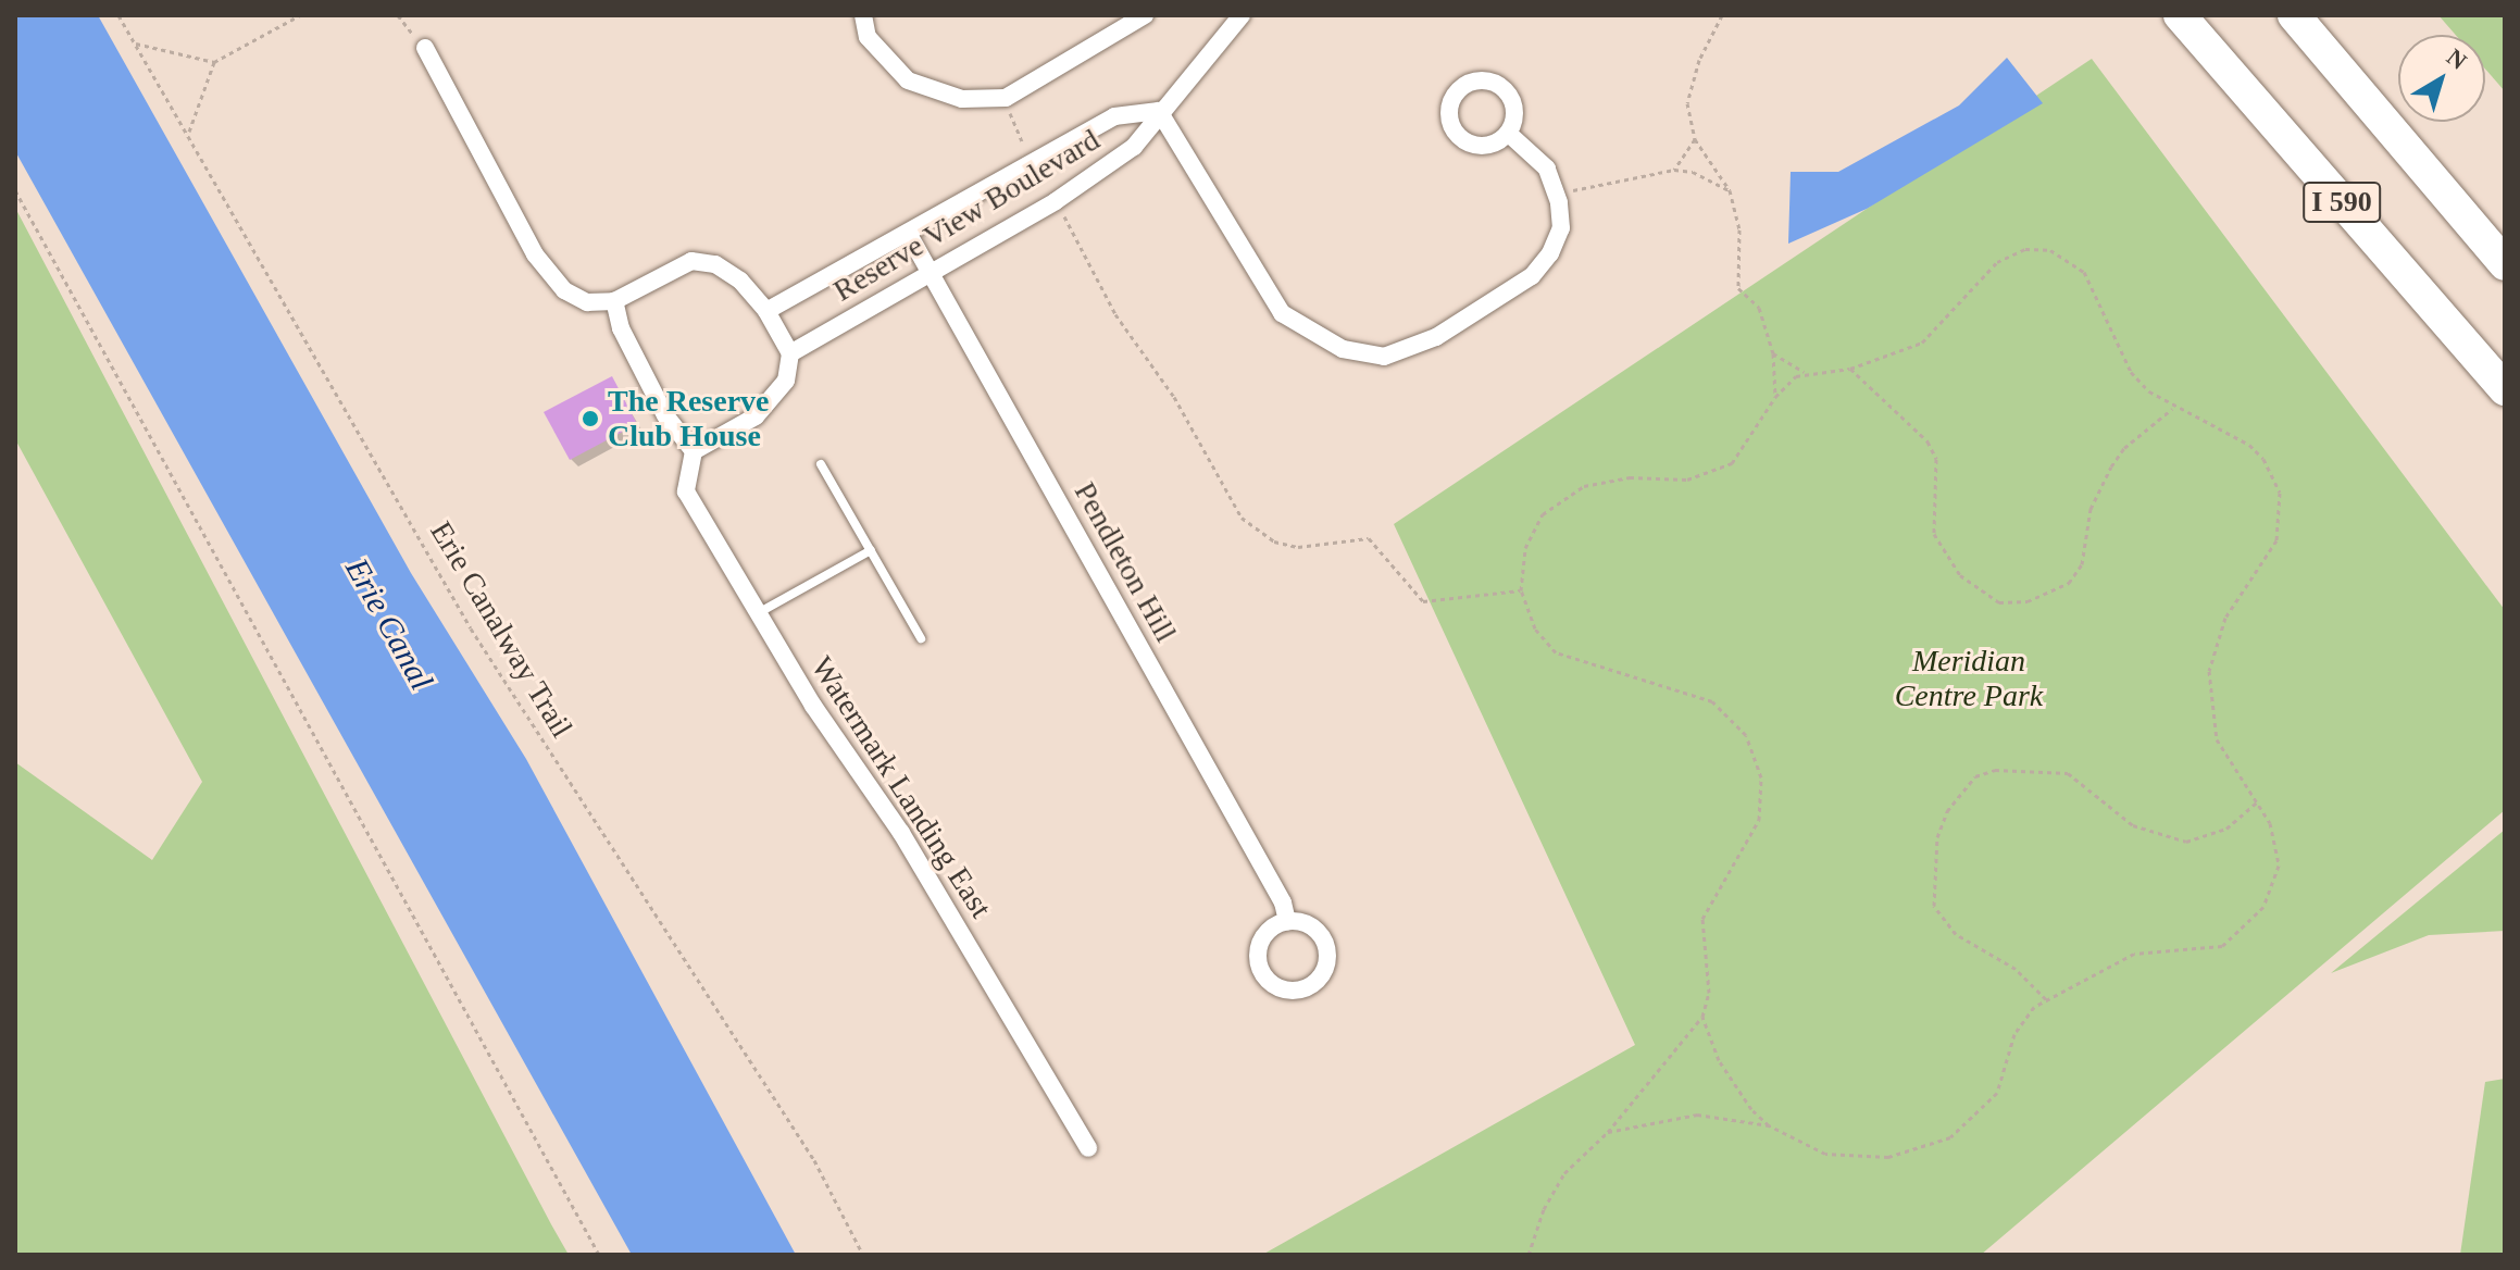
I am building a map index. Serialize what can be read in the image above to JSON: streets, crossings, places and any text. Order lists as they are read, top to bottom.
{
  "streets": {
    "highway": ["I 590"],
    "street": ["Reserve View Boulevard", "Pendleton Hill", "Watermark Landing East"],
    "path": ["Erie Canalway Trail"]
  },
  "crossings": [
    ["Reserve View Boulevard", "Pendleton Hill"],
    ["Reserve View Boulevard", "Watermark Landing East"]
  ],
  "water": ["Erie Canal"],
  "parks": ["Meridian Centre Park"],
  "places": ["The Reserve Club House"],
  "north": "top right"
}
